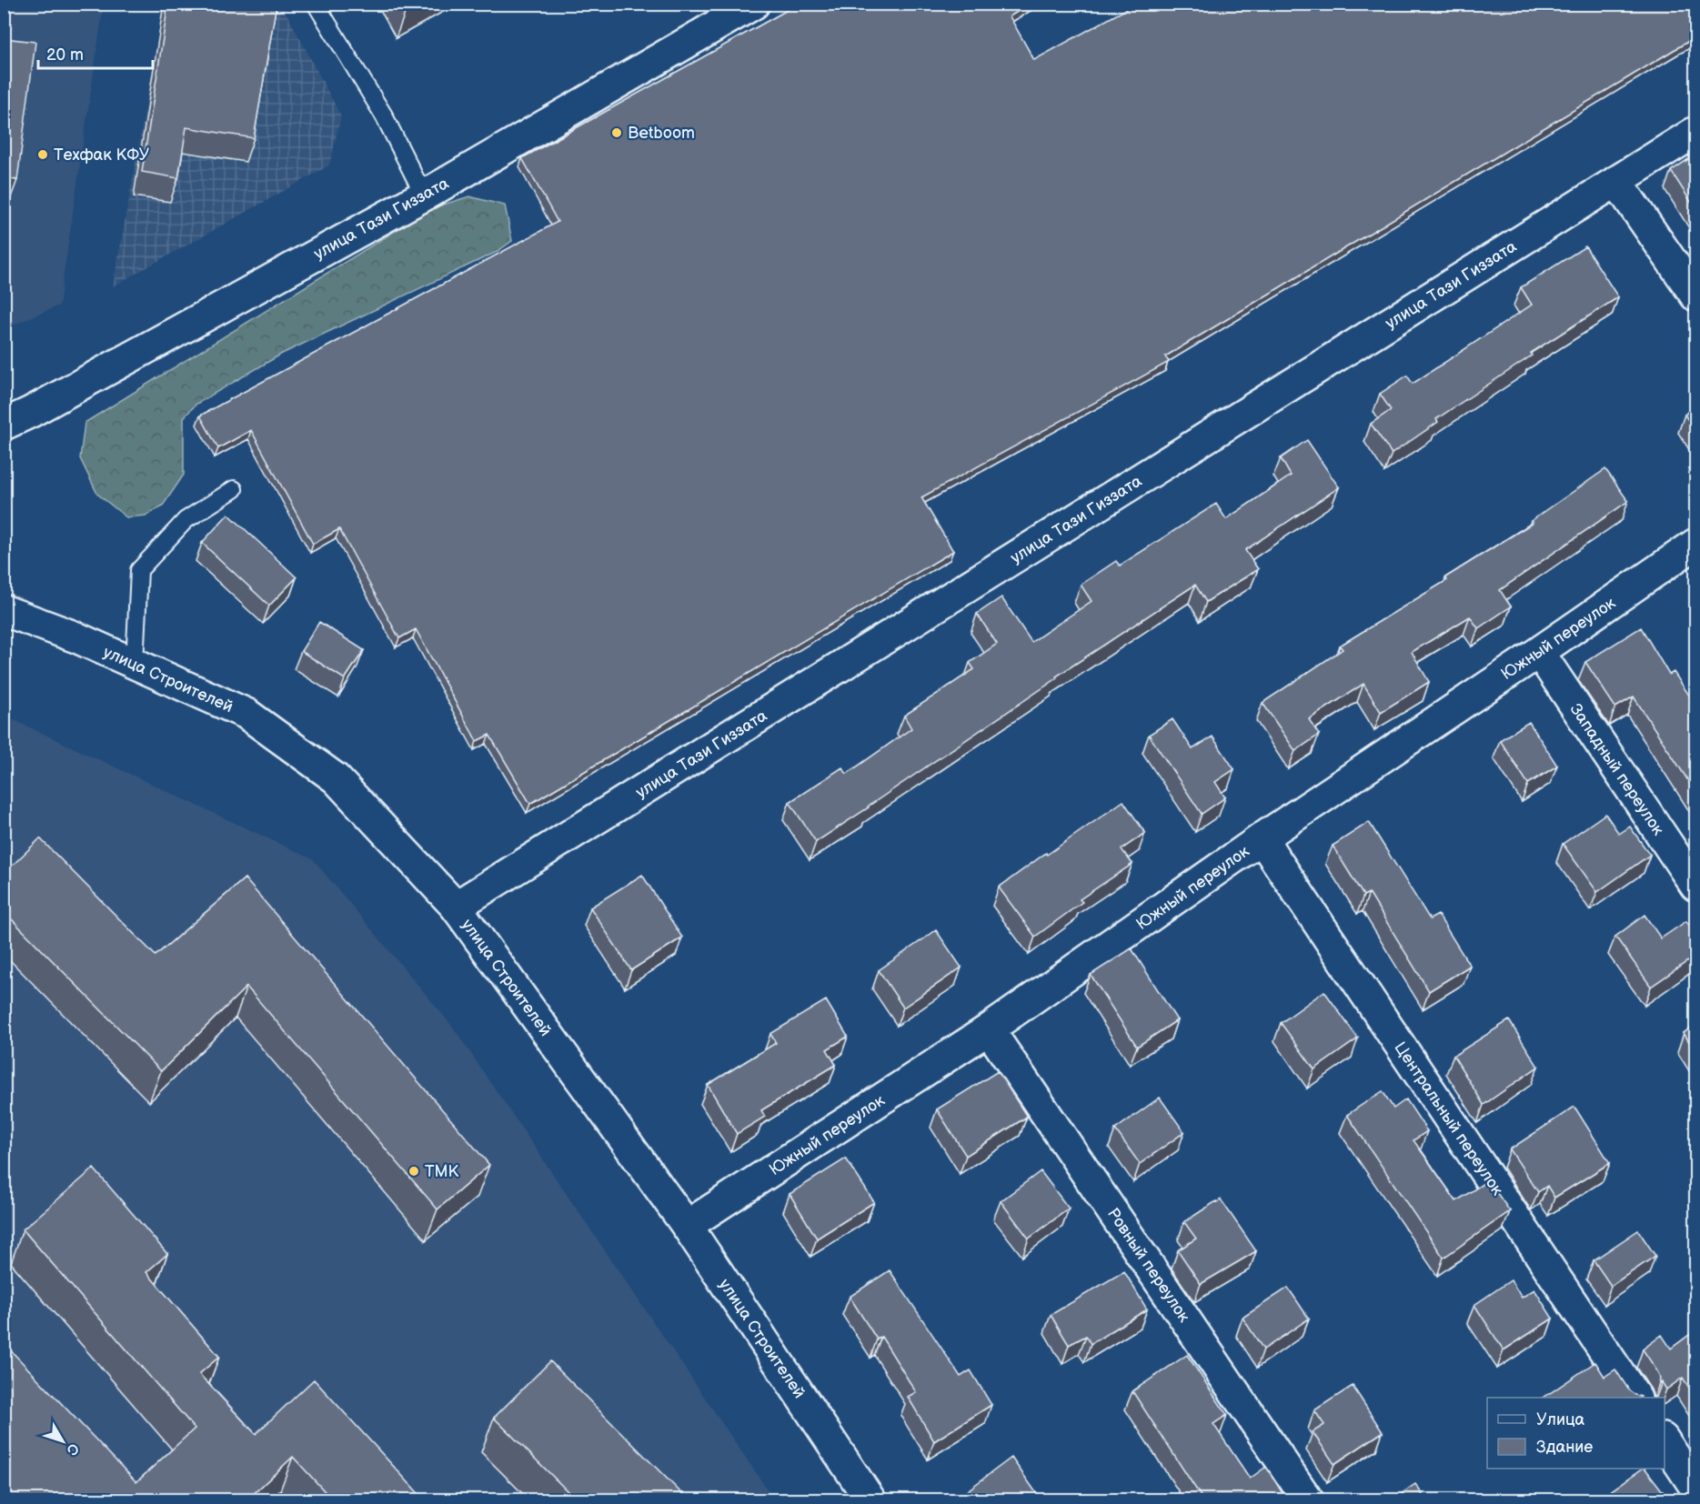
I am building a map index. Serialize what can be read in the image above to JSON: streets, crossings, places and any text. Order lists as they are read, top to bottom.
{
  "streets": {
    "street": [
      "улица Тази Гиззата",
      "Южный переулок",
      "улица Строителей",
      "Западный переулок",
      "Центральный переулок",
      "Ровный переулок"
    ]
  },
  "crossings": [
    ["улица Тази Гиззата", "улица Строителей"],
    ["Южный переулок", "улица Строителей"],
    ["Южный переулок", "Западный переулок"],
    ["Южный переулок", "Центральный переулок"],
    ["Южный переулок", "Ровный переулок"]
  ],
  "places": ["Betboom", "Техфак КФУ", "ТМК"],
  "legend": ["Улица", "Здание"],
  "scale_bar": "20 m",
  "north": "bottom right"
}
